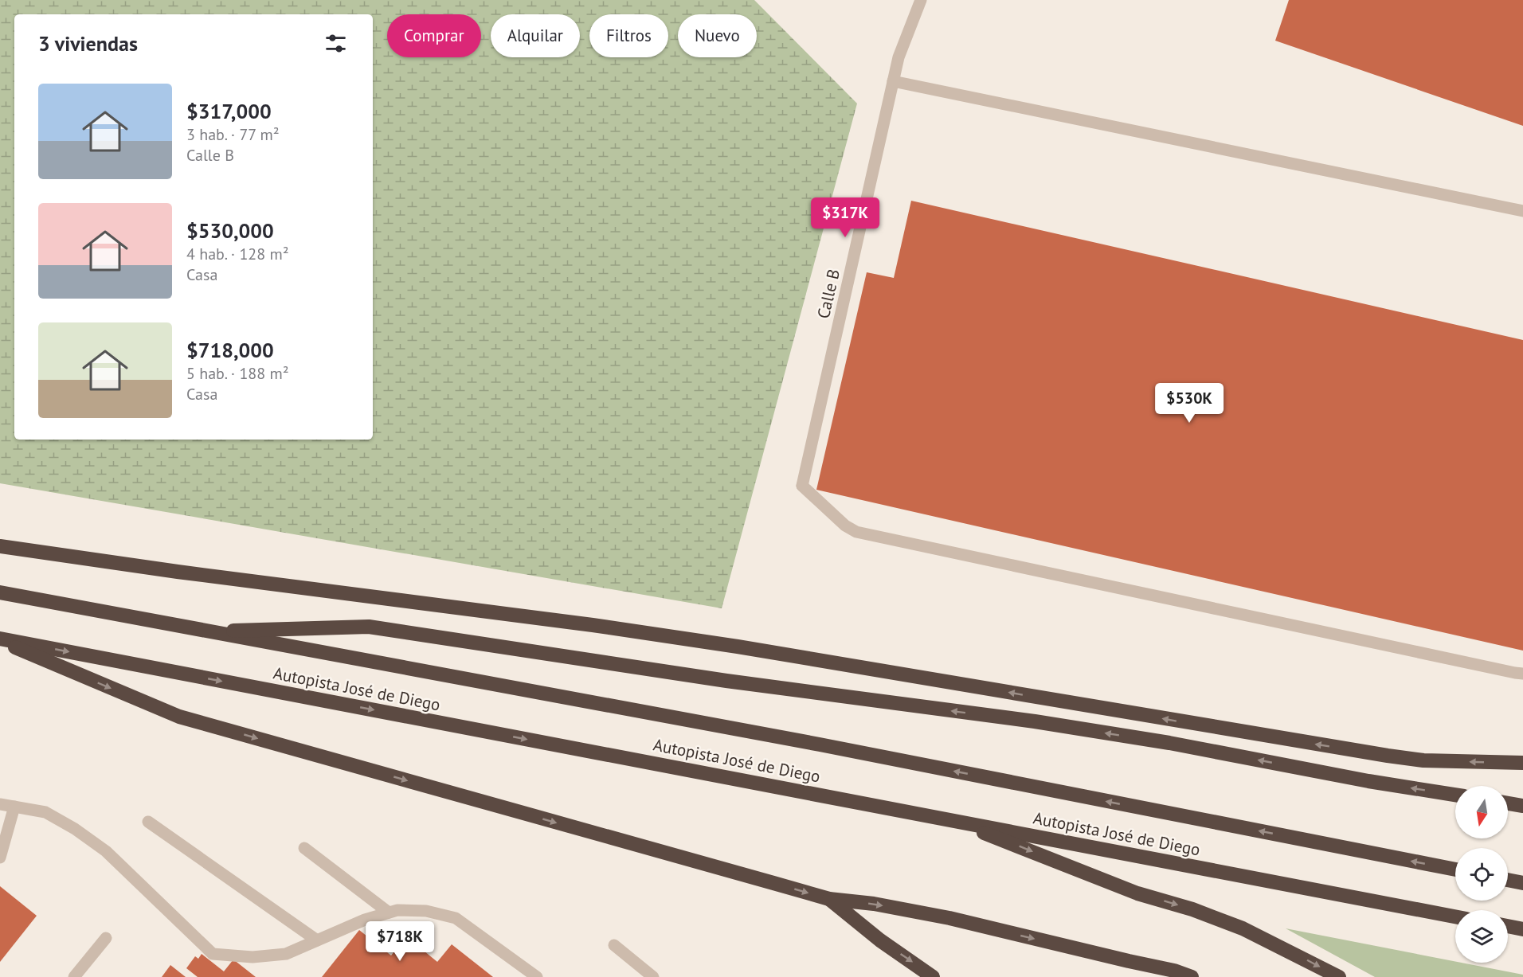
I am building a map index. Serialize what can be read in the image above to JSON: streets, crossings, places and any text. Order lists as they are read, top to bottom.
{
  "streets": {
    "highway": ["Autopista José de Diego"],
    "street": ["Calle B"]
  },
  "north": "bottom",
  "page": {
    "chip": [
      "Comprar",
      "Alquilar",
      "Filtros",
      "Nuevo"
    ],
    "heading": "3 viviendas",
    "list": [
      {
        "name": "$317,000",
        "note": "3 hab. · 77 m² · Calle B"
      },
      {
        "name": "$530,000",
        "note": "4 hab. · 128 m² · Casa"
      },
      {
        "name": "$718,000",
        "note": "5 hab. · 188 m² · Casa"
      }
    ],
    "price": ["$317K", "$530K", "$718K"]
  }
}
